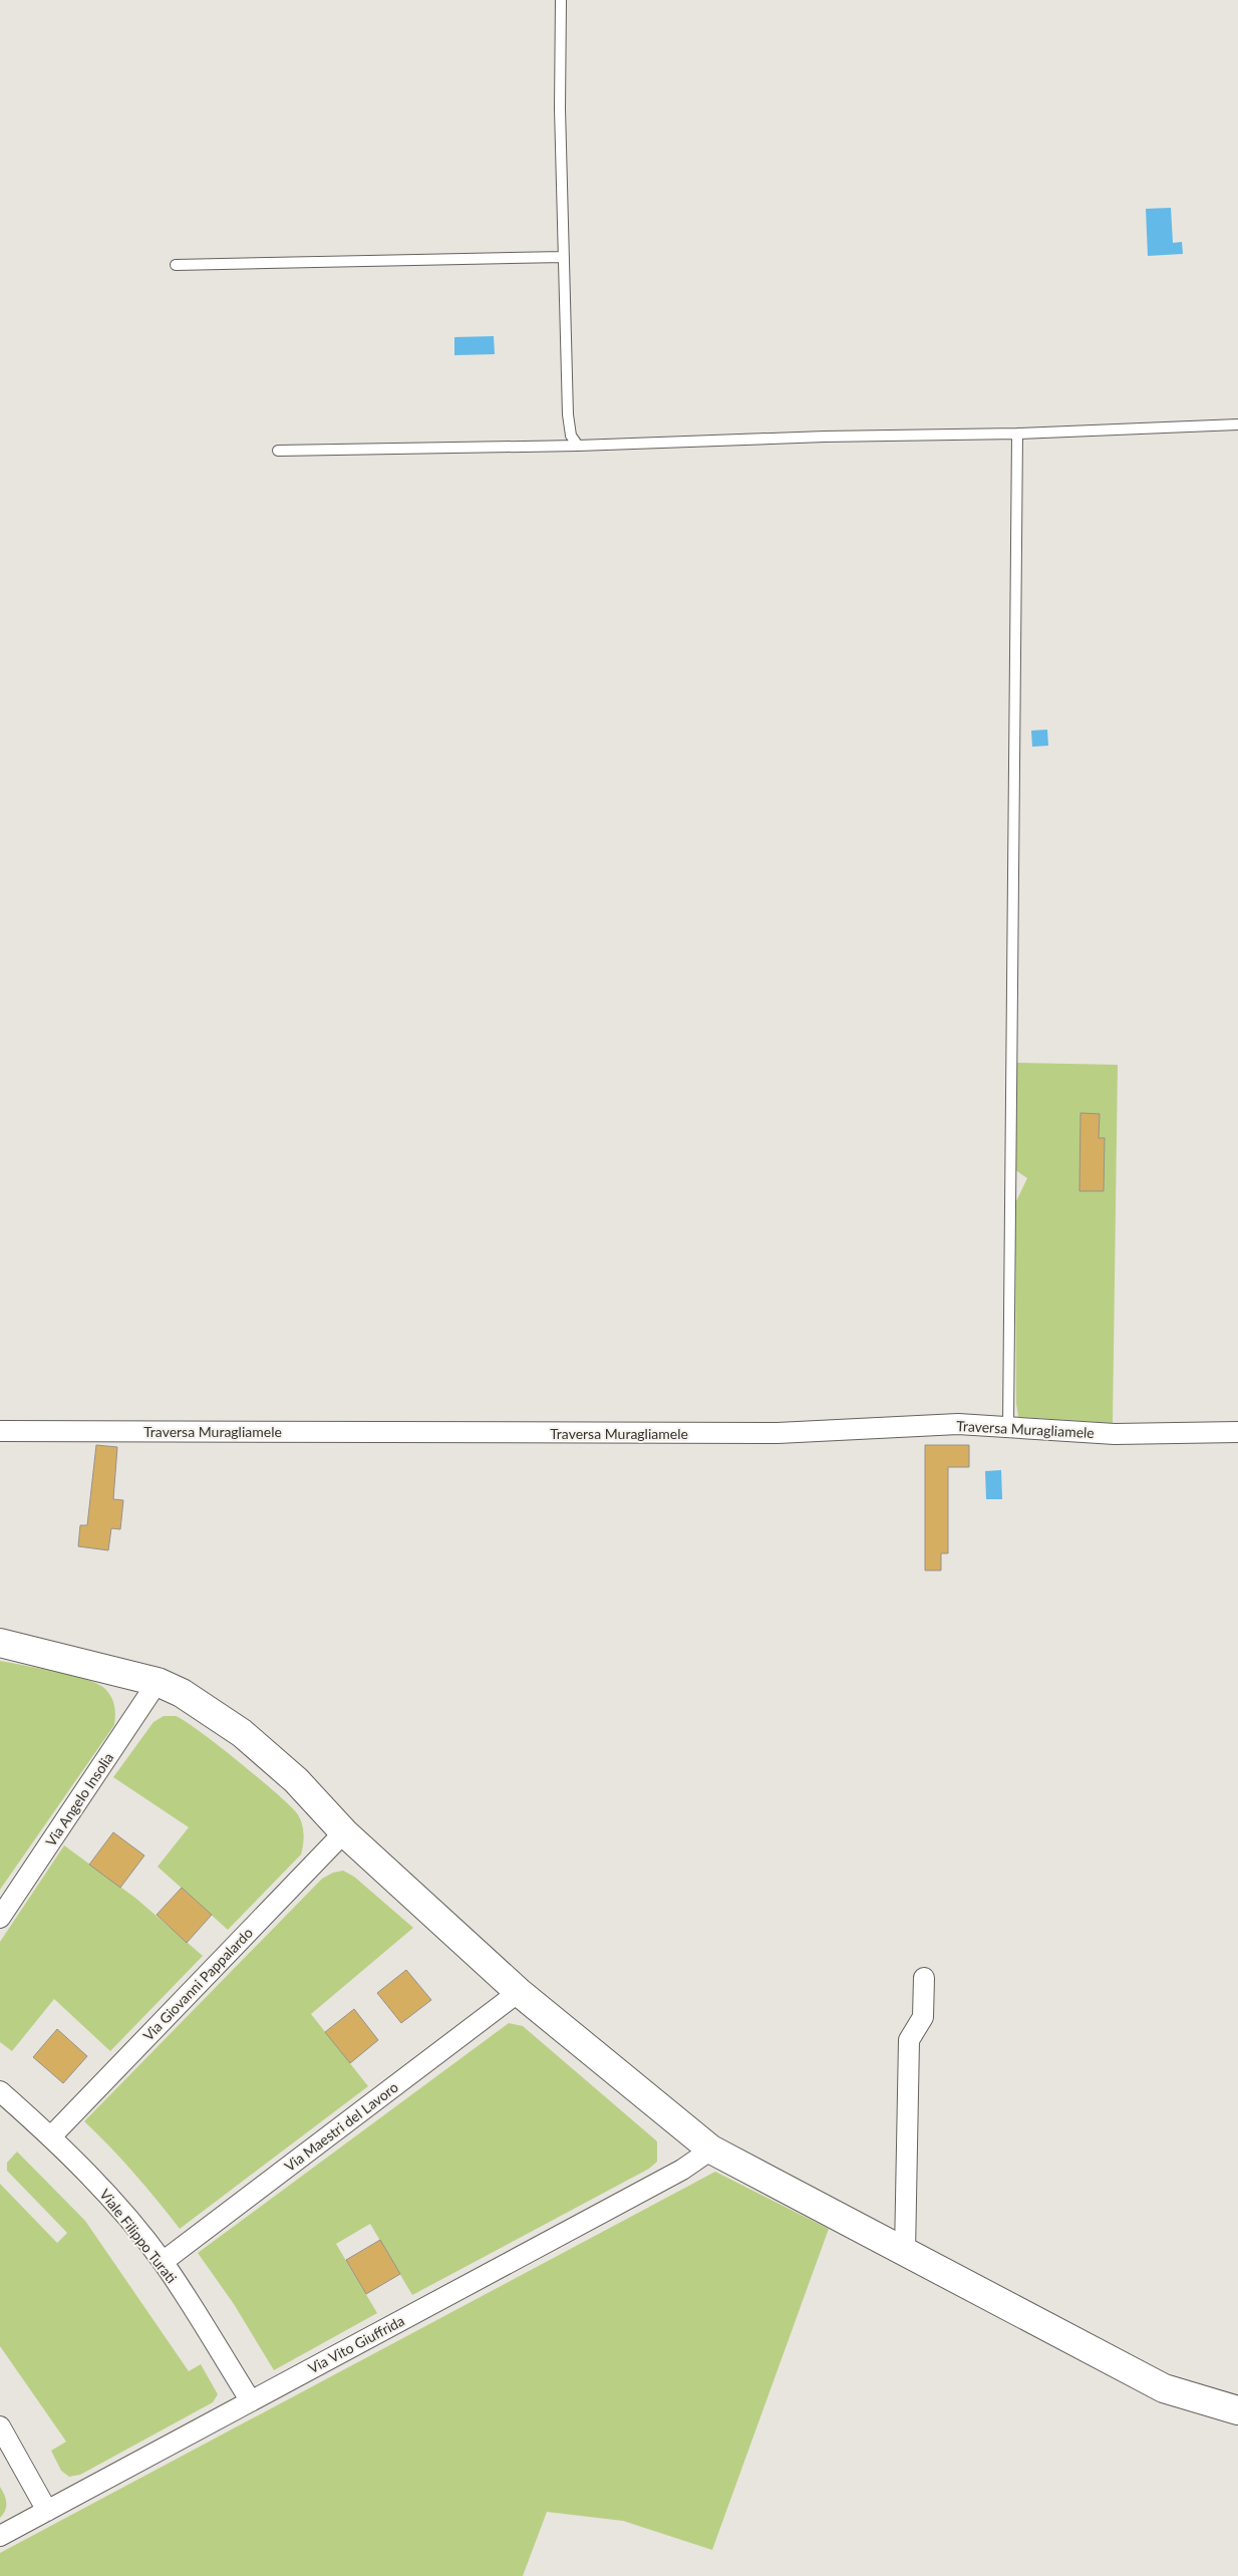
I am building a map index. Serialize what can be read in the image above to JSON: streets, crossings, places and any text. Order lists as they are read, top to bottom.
{
  "streets": {
    "street": [
      "Traversa Muragliamele",
      "Via Angelo Insolia",
      "Via Giovanni Pappalardo",
      "Via Maestri del Lavoro",
      "Viale Filippo Turati",
      "Via Vito Giuffrida"
    ]
  },
  "crossings": [
    ["Via Giovanni Pappalardo", "Viale Filippo Turati"],
    ["Via Maestri del Lavoro", "Viale Filippo Turati"],
    ["Viale Filippo Turati", "Via Vito Giuffrida"]
  ]
}
